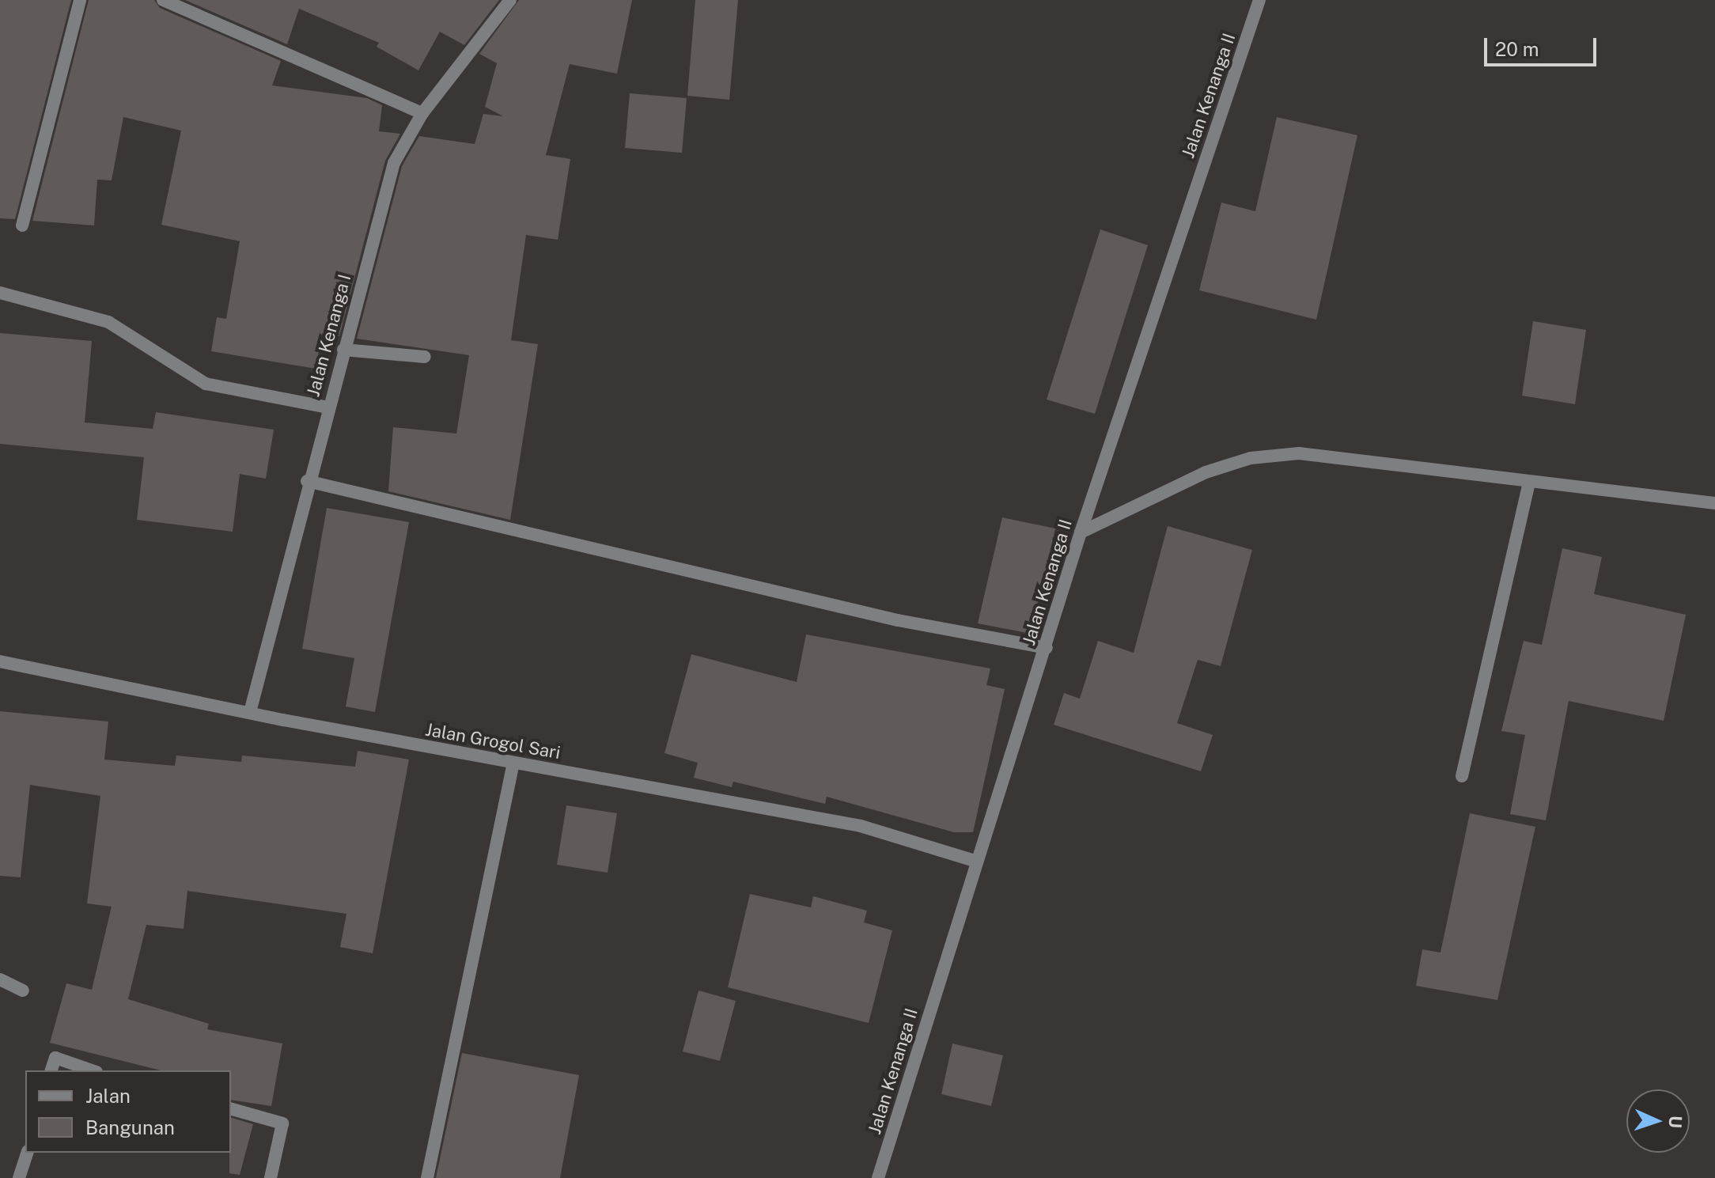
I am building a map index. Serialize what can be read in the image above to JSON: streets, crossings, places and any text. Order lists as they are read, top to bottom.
{
  "streets": {
    "street": ["Jalan Kenanga II", "Jalan Kenanga I", "Jalan Grogol Sari"]
  },
  "crossings": [
    ["Jalan Kenanga II", "Jalan Grogol Sari"],
    ["Jalan Kenanga I", "Jalan Grogol Sari"]
  ],
  "legend": ["Jalan", "Bangunan"],
  "scale_bar": "20 m",
  "north": "right"
}
